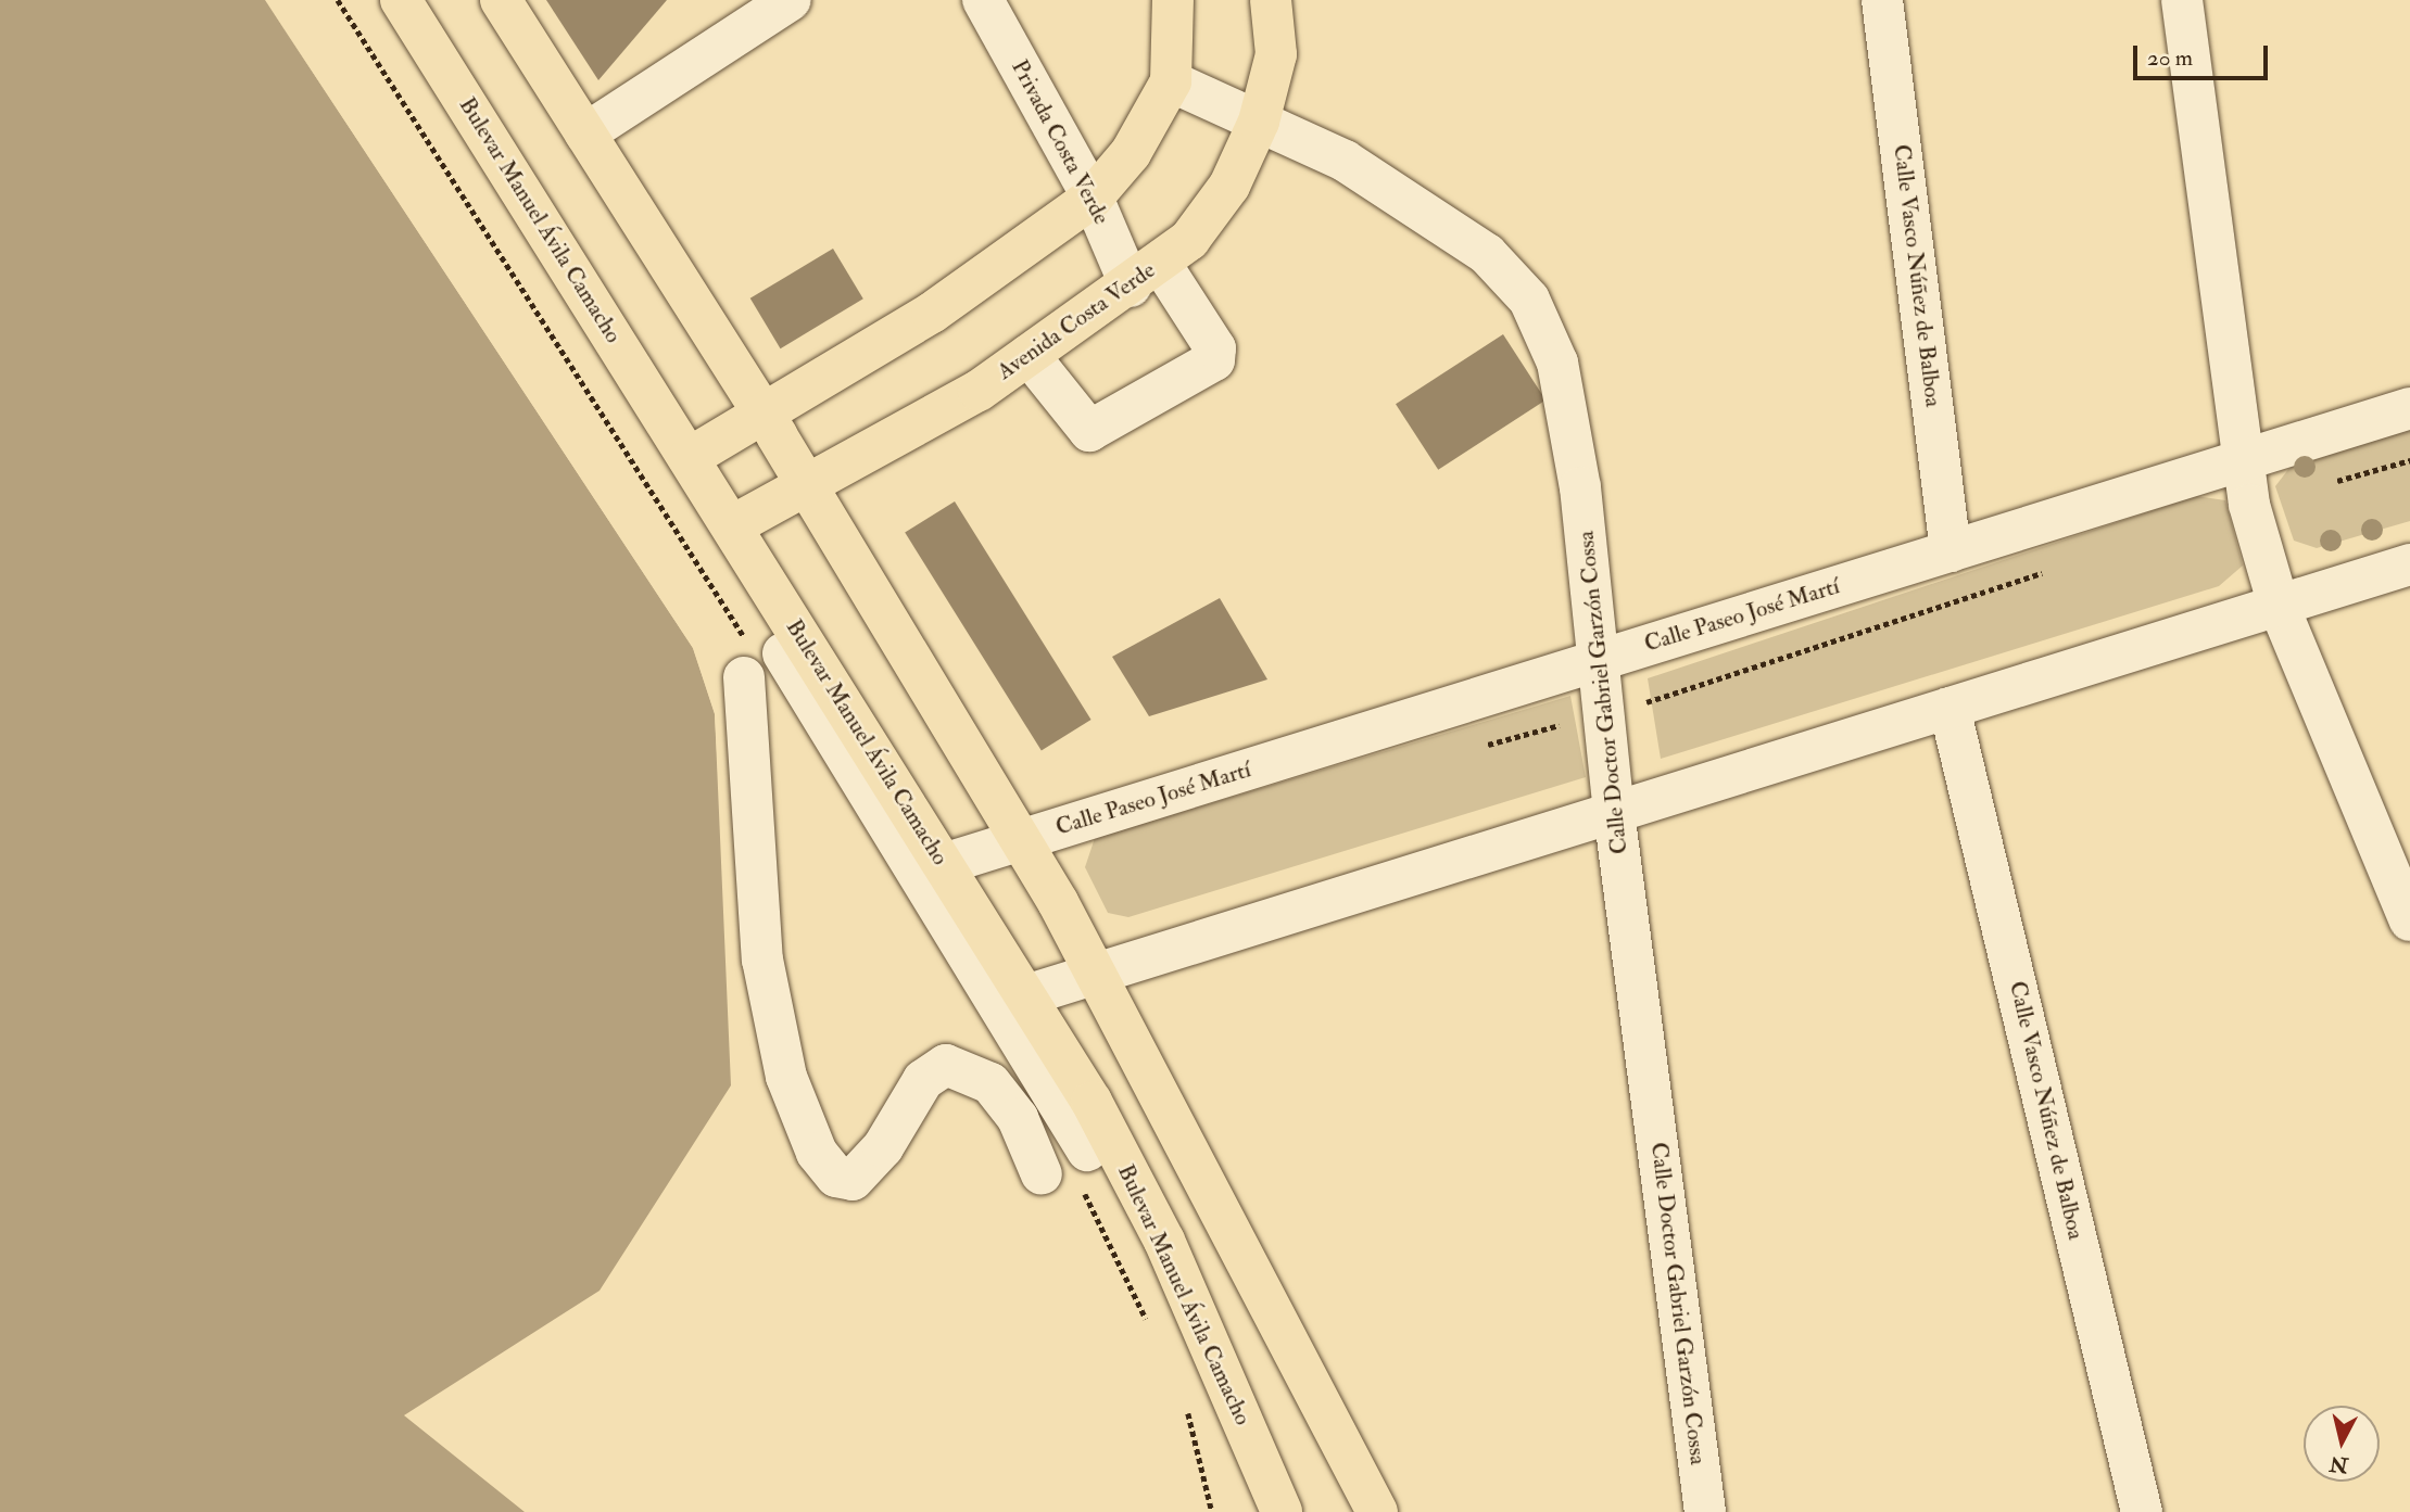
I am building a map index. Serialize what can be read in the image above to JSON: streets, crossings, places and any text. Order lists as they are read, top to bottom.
{
  "streets": {
    "main road": ["Bulevar Manuel Ávila Camacho", "Avenida Costa Verde"],
    "street": [
      "Privada Costa Verde",
      "Calle Vasco Núñez de Balboa",
      "Calle Paseo José Martí",
      "Calle Doctor Gabriel Garzón Cossa"
    ]
  },
  "crossings": [
    ["Privada Costa Verde", "Avenida Costa Verde"],
    ["Bulevar Manuel Ávila Camacho", "Avenida Costa Verde"],
    ["Bulevar Manuel Ávila Camacho", "Calle Paseo José Martí"],
    ["Calle Vasco Núñez de Balboa", "Calle Paseo José Martí"],
    ["Avenida Costa Verde", "Calle Doctor Gabriel Garzón Cossa"],
    ["Calle Paseo José Martí", "Calle Doctor Gabriel Garzón Cossa"]
  ],
  "scale_bar": "20 m",
  "north": "bottom"
}
